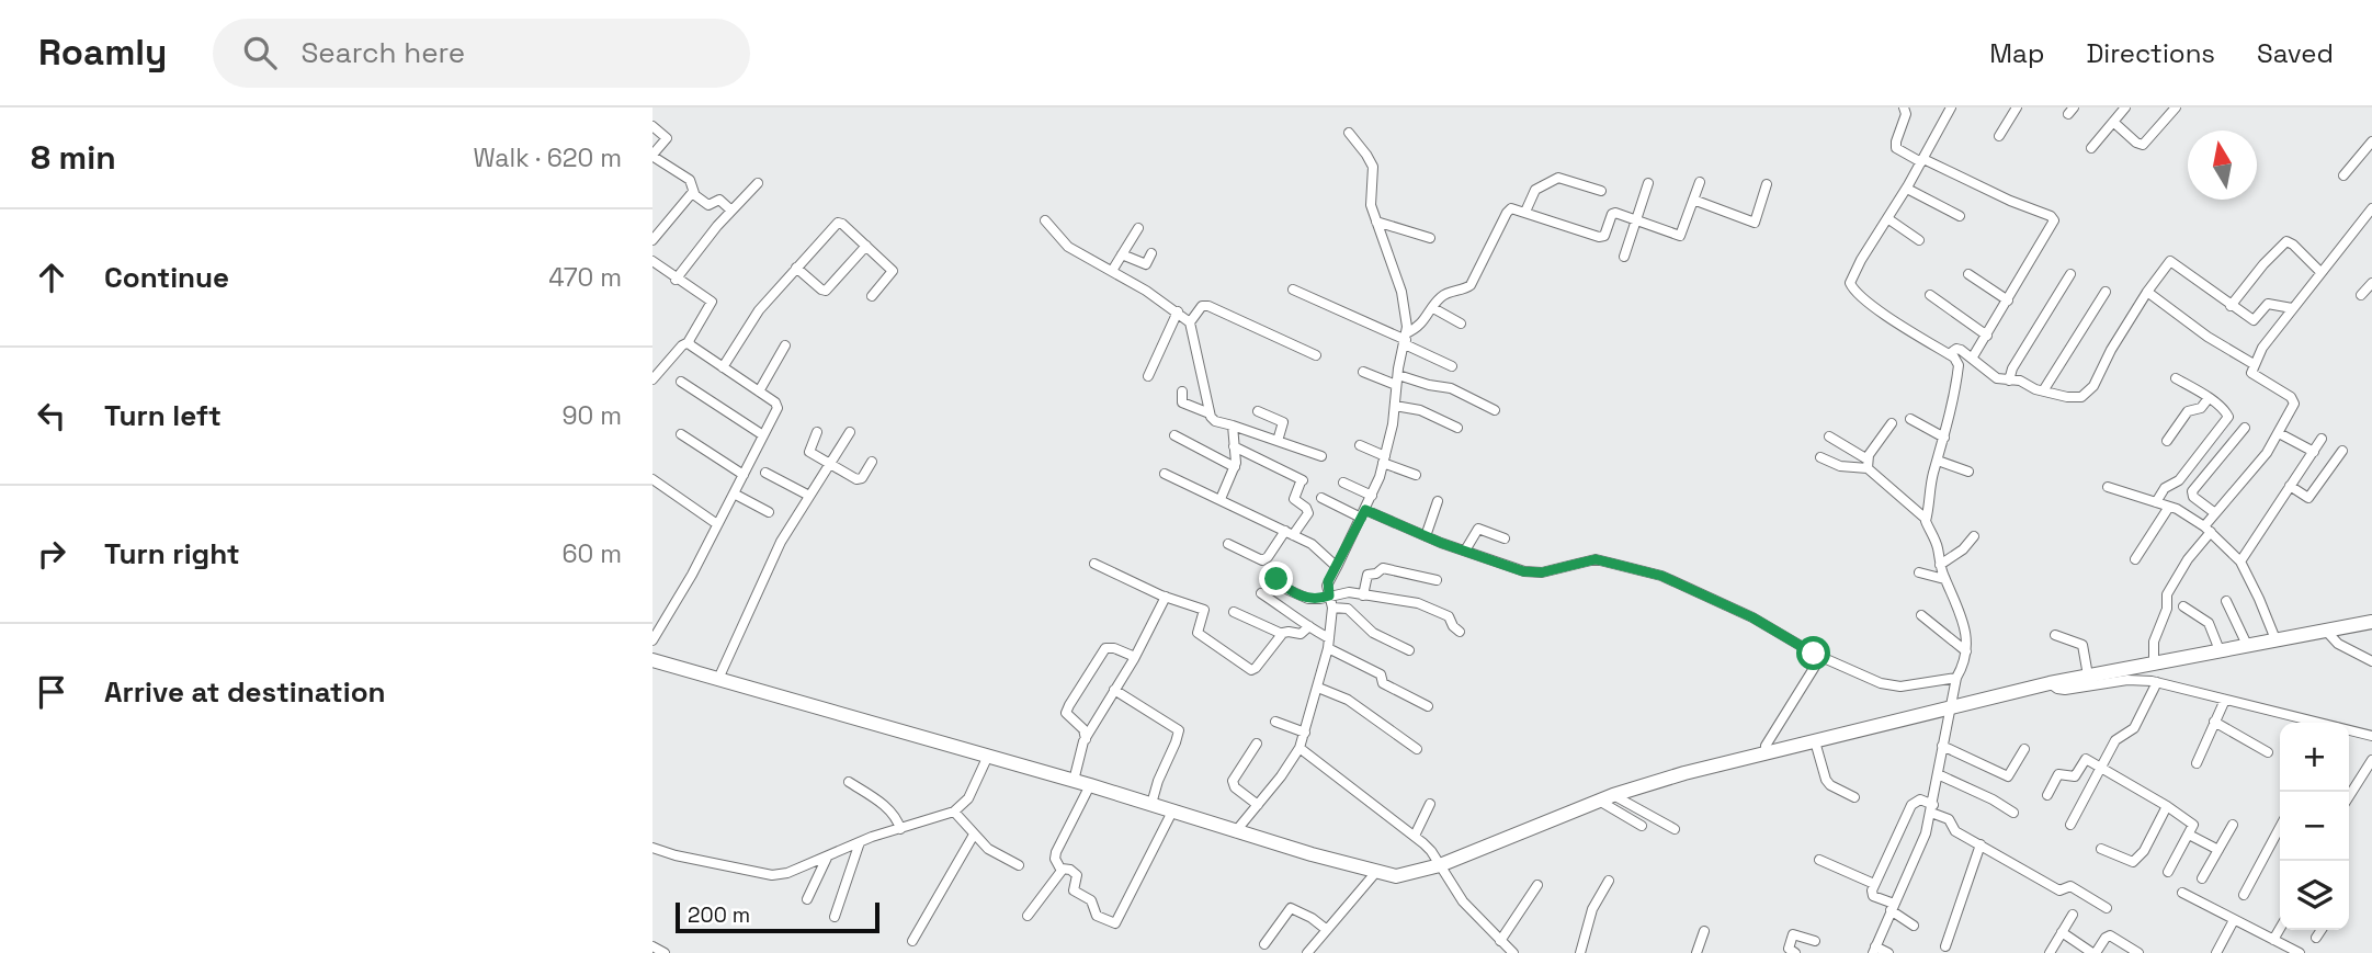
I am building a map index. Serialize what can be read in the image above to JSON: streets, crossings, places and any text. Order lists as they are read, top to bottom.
{
  "scale_bar": "200 m",
  "north": "top",
  "page": {
    "header": "Roamly",
    "search": "Search here",
    "nav": ["Map", "Directions", "Saved"],
    "heading": ["8 min", "Walk · 620 m"],
    "list": [
      ["Continue", "470 m"],
      ["Turn left", "90 m"],
      ["Turn right", "60 m"],
      "Arrive at destination"
    ],
    "map_buttons": ["+", "−"],
    "scale": "200 m"
  }
}
